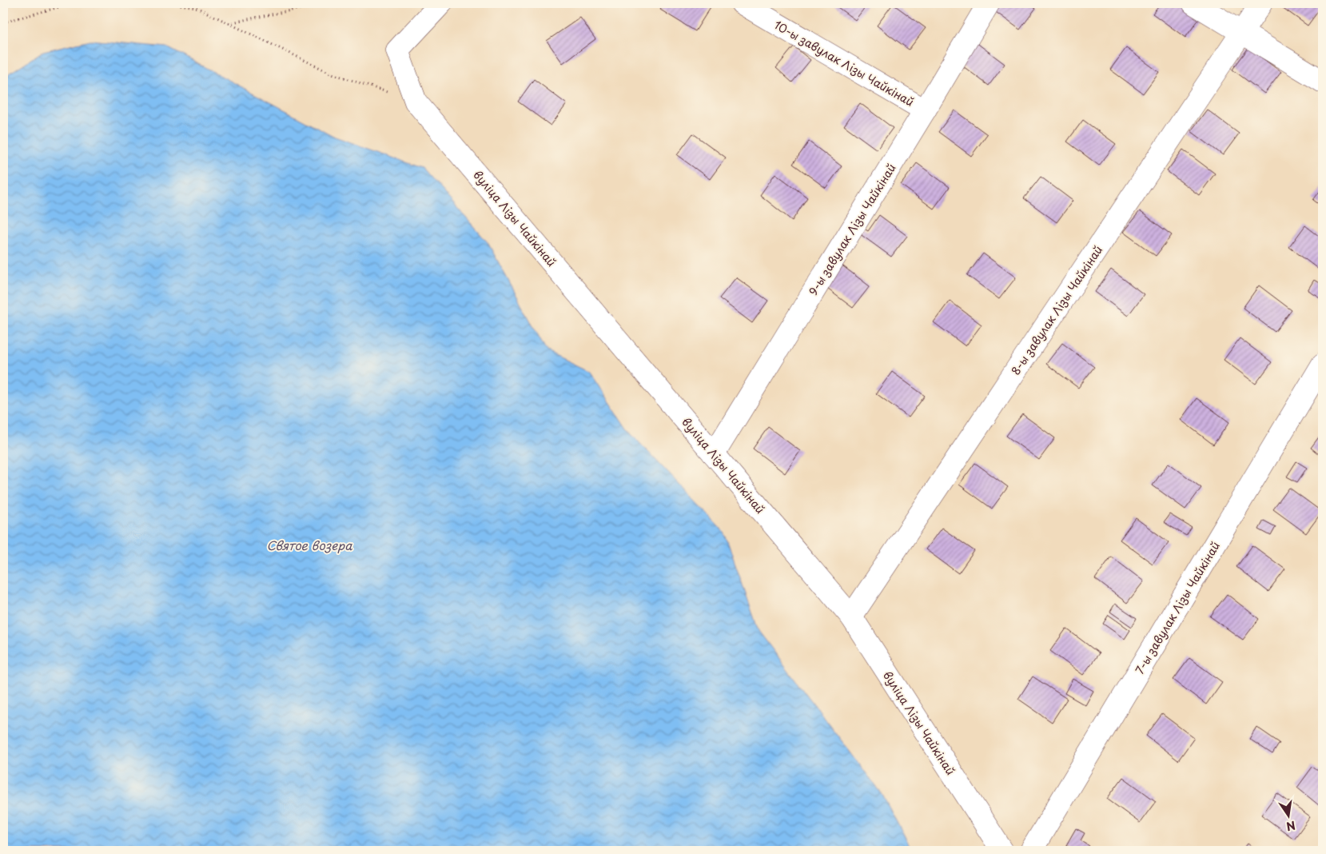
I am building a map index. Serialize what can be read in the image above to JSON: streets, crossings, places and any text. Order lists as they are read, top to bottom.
{
  "streets": {
    "street": [
      "10-ы завулак Лізы Чайкінай",
      "вуліца Лізы Чайкінай",
      "9-ы завулак Лізы Чайкінай",
      "8-ы завулак Лізы Чайкінай",
      "7-ы завулак Лізы Чайкінай"
    ]
  },
  "crossings": [
    ["10-ы завулак Лізы Чайкінай", "9-ы завулак Лізы Чайкінай"],
    ["вуліца Лізы Чайкінай", "9-ы завулак Лізы Чайкінай"],
    ["вуліца Лізы Чайкінай", "8-ы завулак Лізы Чайкінай"]
  ],
  "water": ["Святое возера"],
  "north": "bottom"
}
